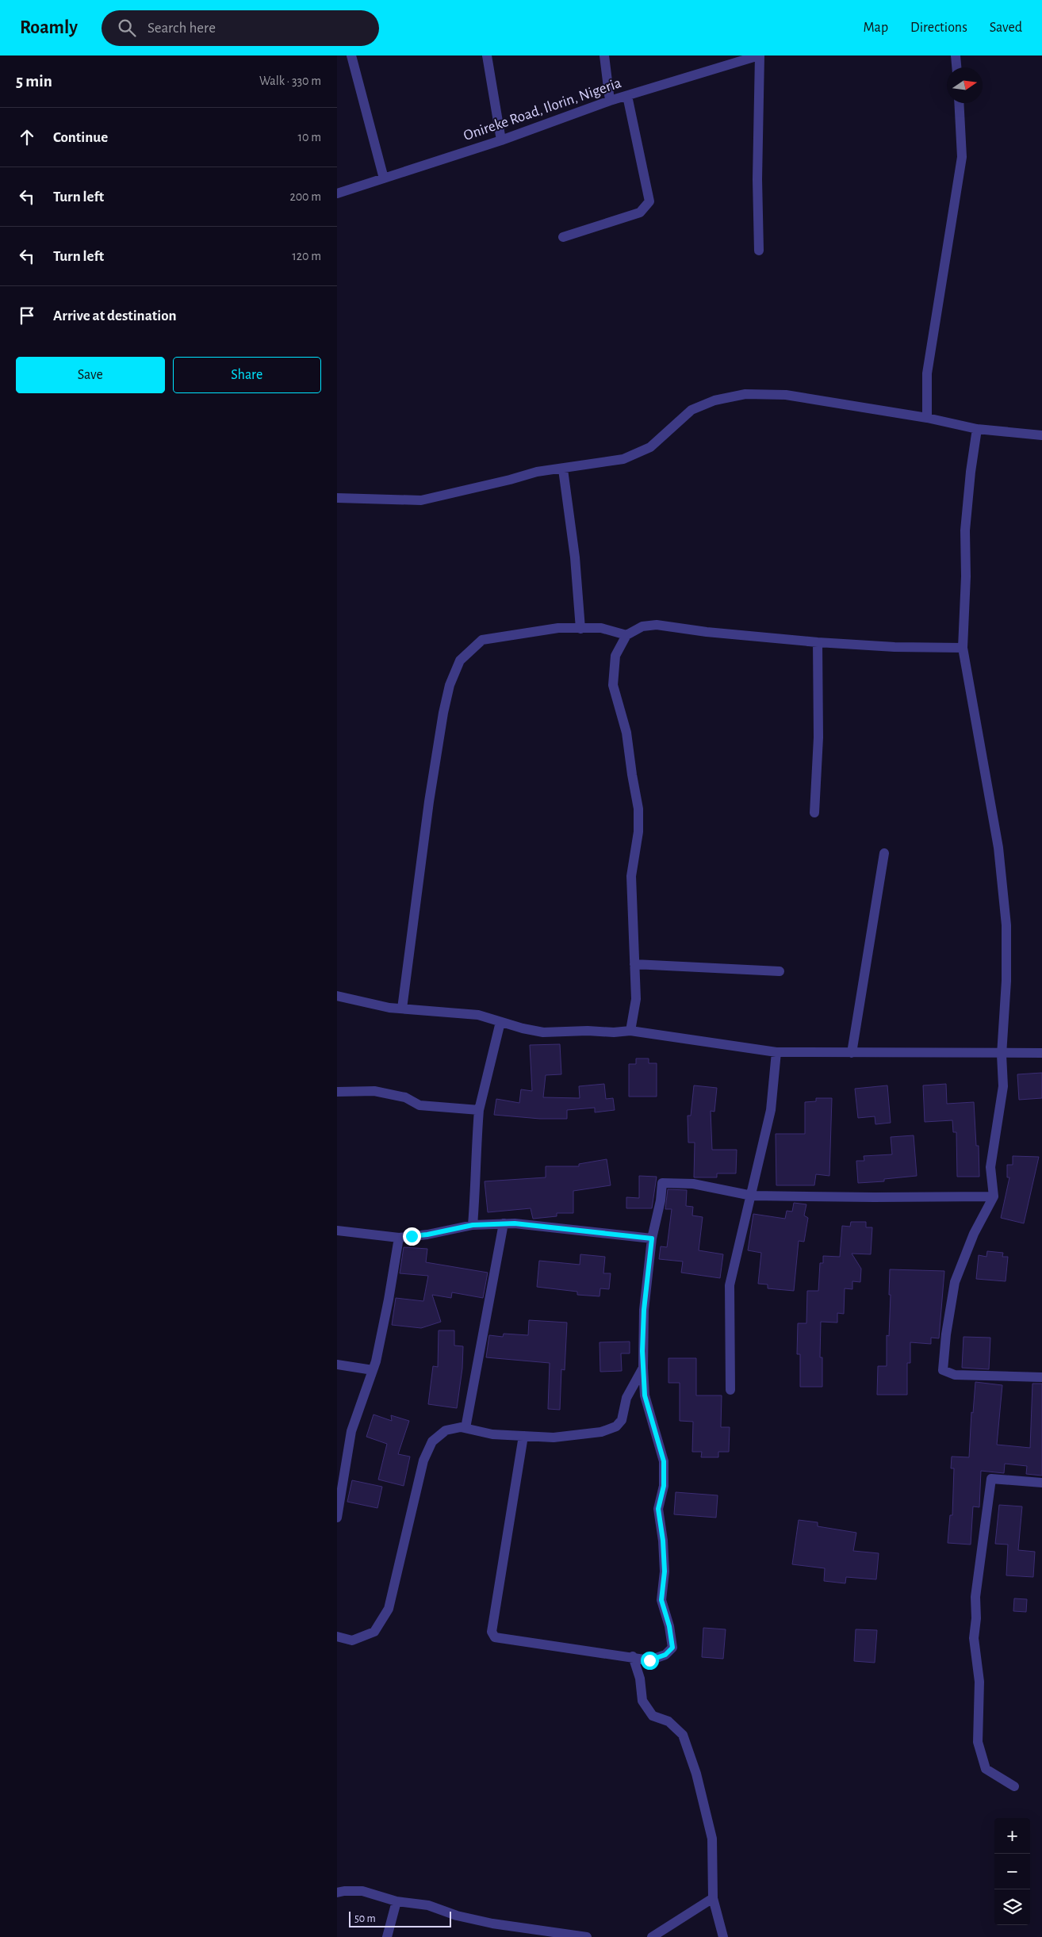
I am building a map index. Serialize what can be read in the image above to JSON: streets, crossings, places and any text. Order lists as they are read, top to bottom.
{
  "streets": {
    "street": ["Onireke Road, Ilorin, Nigeria"]
  },
  "scale_bar": "50 m",
  "north": "right",
  "page": {
    "header": "Roamly",
    "search": "Search here",
    "nav": ["Map", "Directions", "Saved"],
    "heading": ["5 min", "Walk · 330 m"],
    "list": [
      ["Continue", "10 m"],
      ["Turn left", "200 m"],
      ["Turn left", "120 m"],
      "Arrive at destination"
    ],
    "buttons": ["Save", "Share"],
    "map_buttons": ["+", "−"],
    "scale": "50 m"
  }
}
